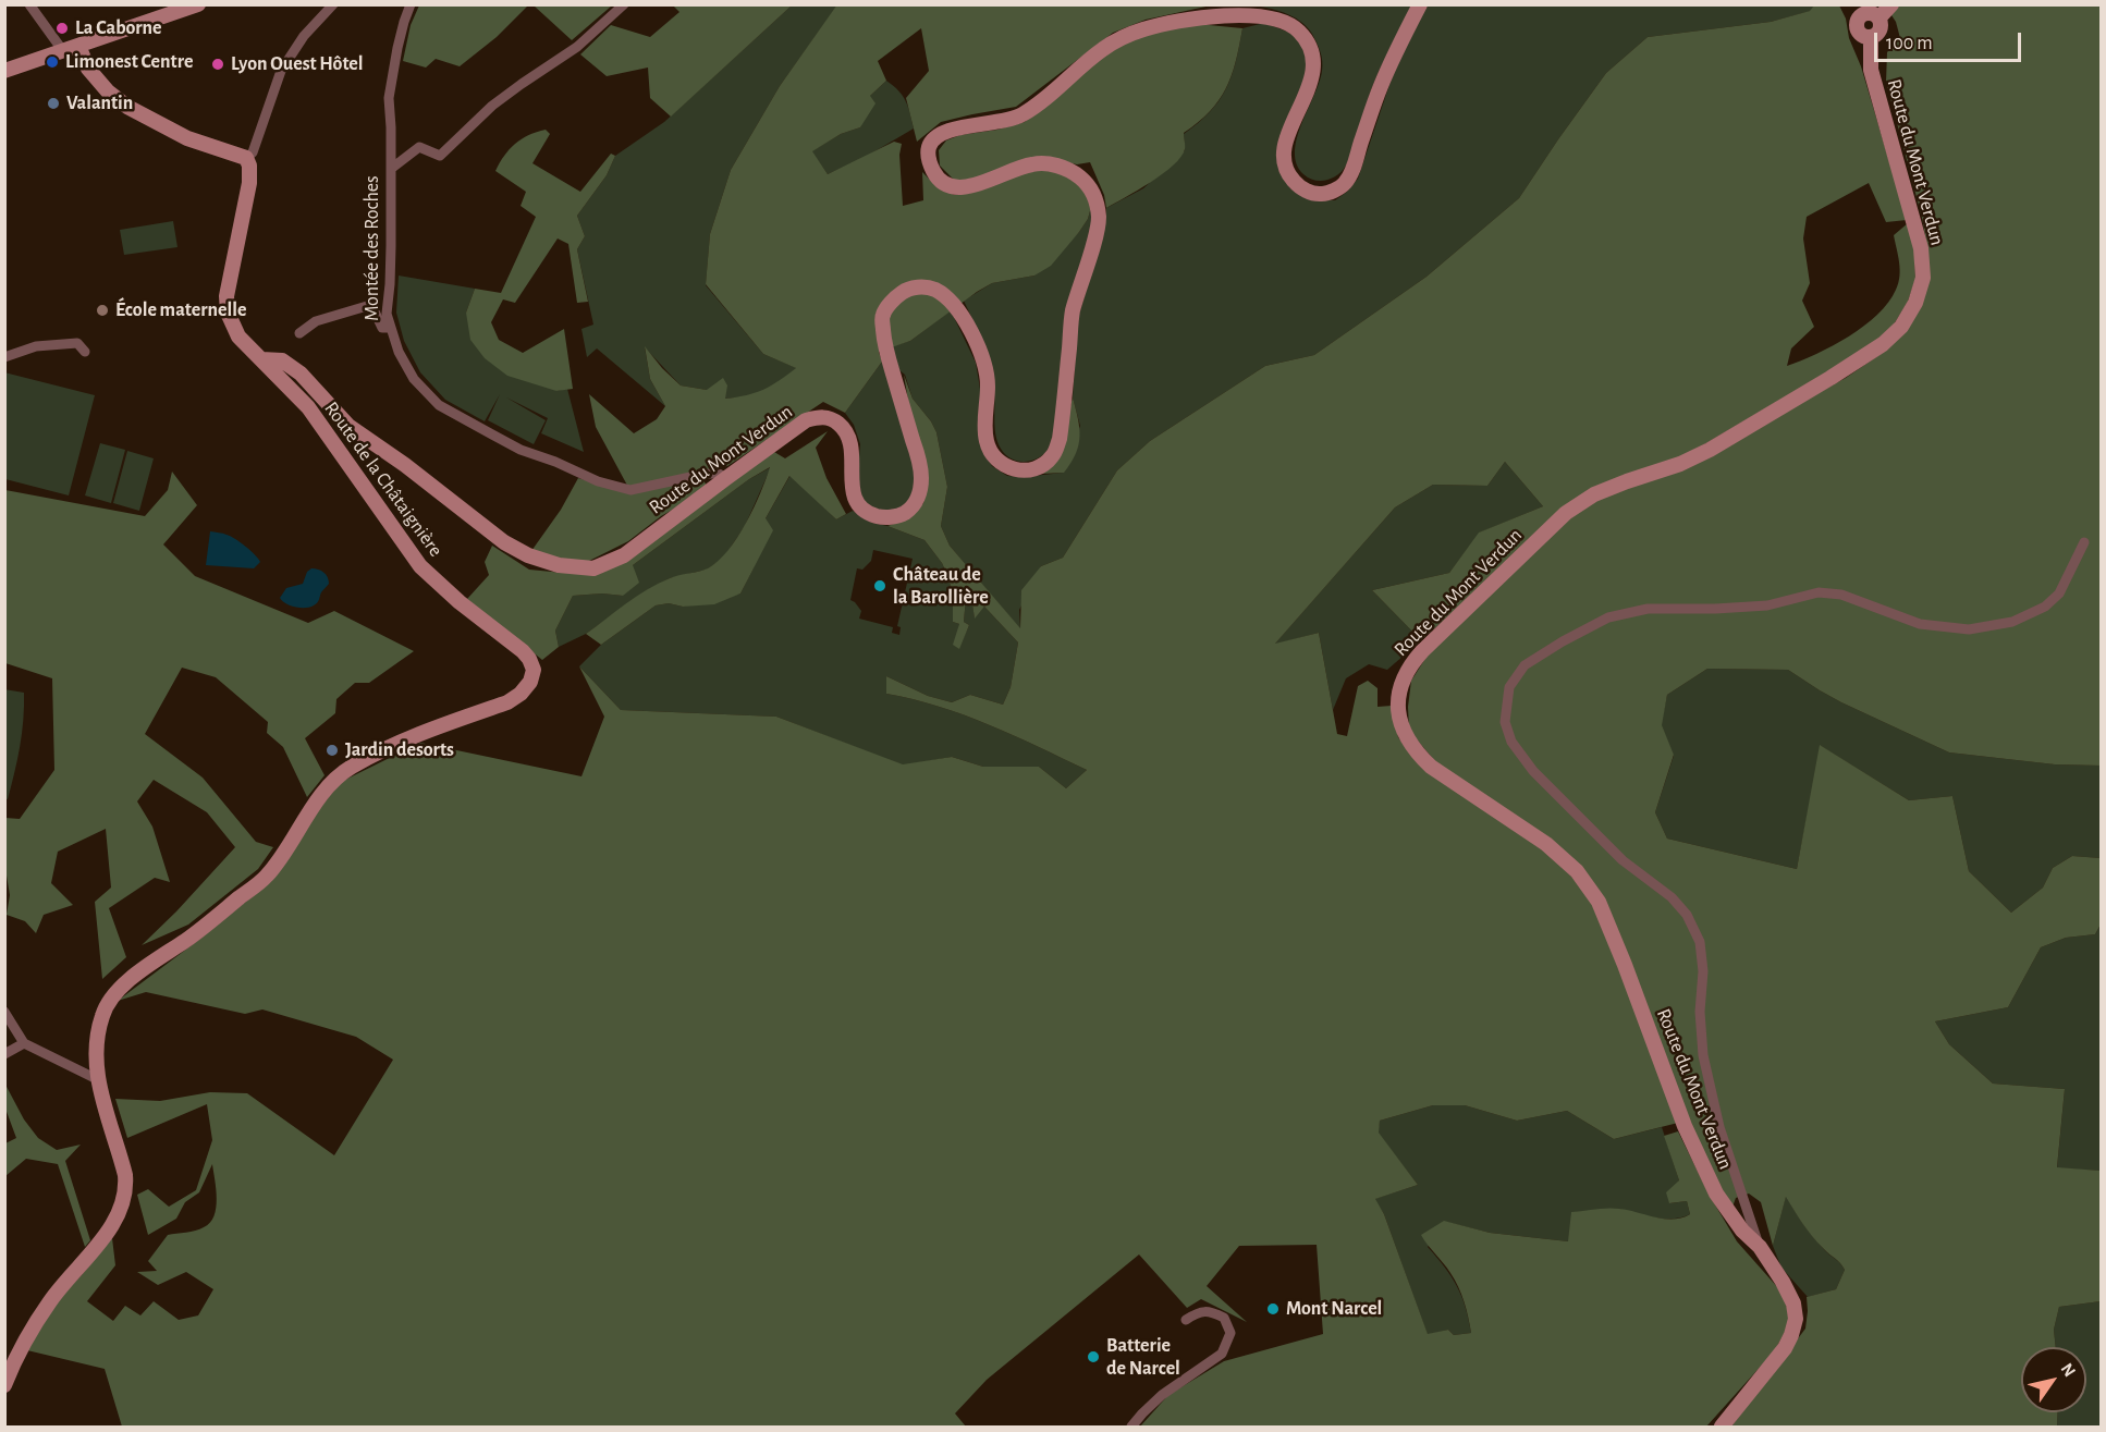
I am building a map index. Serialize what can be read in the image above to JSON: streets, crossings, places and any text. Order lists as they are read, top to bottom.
{
  "streets": {
    "street": ["Route du Mont Verdun", "Montée des Roches", "Route de la Châtaignière"]
  },
  "crossings": [
    ["Route du Mont Verdun", "Montée des Roches"],
    ["Route du Mont Verdun", "Route de la Châtaignière"]
  ],
  "places": [
    "La Caborne",
    "Limonest Centre",
    "Lyon Ouest Hôtel",
    "Valantin",
    "École maternelle",
    "Château de la Barollière",
    "Jardin desorts",
    "Mont Narcel",
    "Batterie de Narcel"
  ],
  "scale_bar": "100 m",
  "north": "top right"
}
